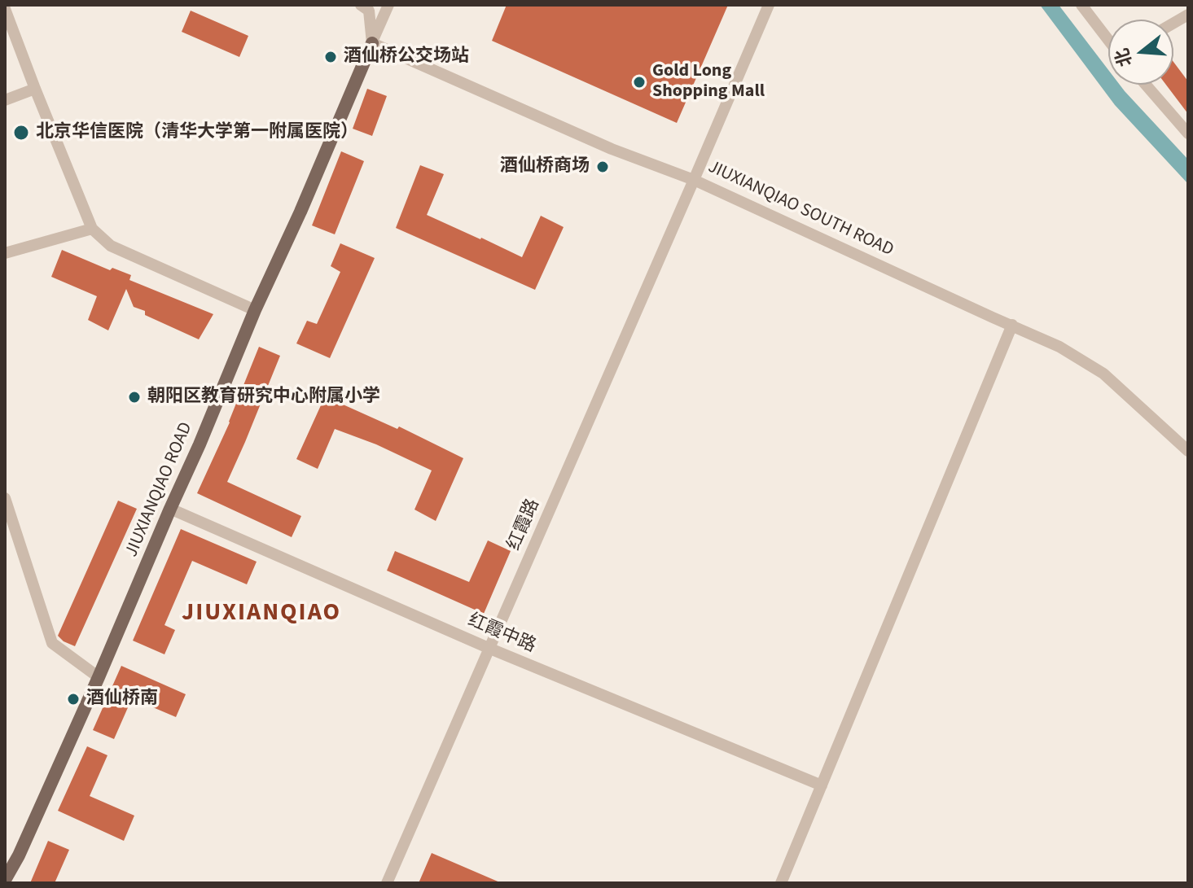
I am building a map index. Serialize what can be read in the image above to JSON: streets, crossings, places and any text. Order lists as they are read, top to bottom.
{
  "streets": {
    "main road": ["JIUXIANQIAO ROAD"],
    "street": ["JIUXIANQIAO SOUTH ROAD", "红霞路", "红霞中路"]
  },
  "crossings": [
    ["JIUXIANQIAO SOUTH ROAD", "JIUXIANQIAO ROAD"],
    ["JIUXIANQIAO SOUTH ROAD", "红霞路"],
    ["JIUXIANQIAO ROAD", "红霞中路"],
    ["红霞路", "红霞中路"]
  ],
  "districts": ["JIUXIANQIAO"],
  "places": [
    "酒仙桥公交场站",
    "Gold Long Shopping Mall",
    "北京华信医院（清华大学第一附属医院）",
    "酒仙桥商场",
    "朝阳区教育研究中心附属小学",
    "酒仙桥南"
  ],
  "north": "left"
}
